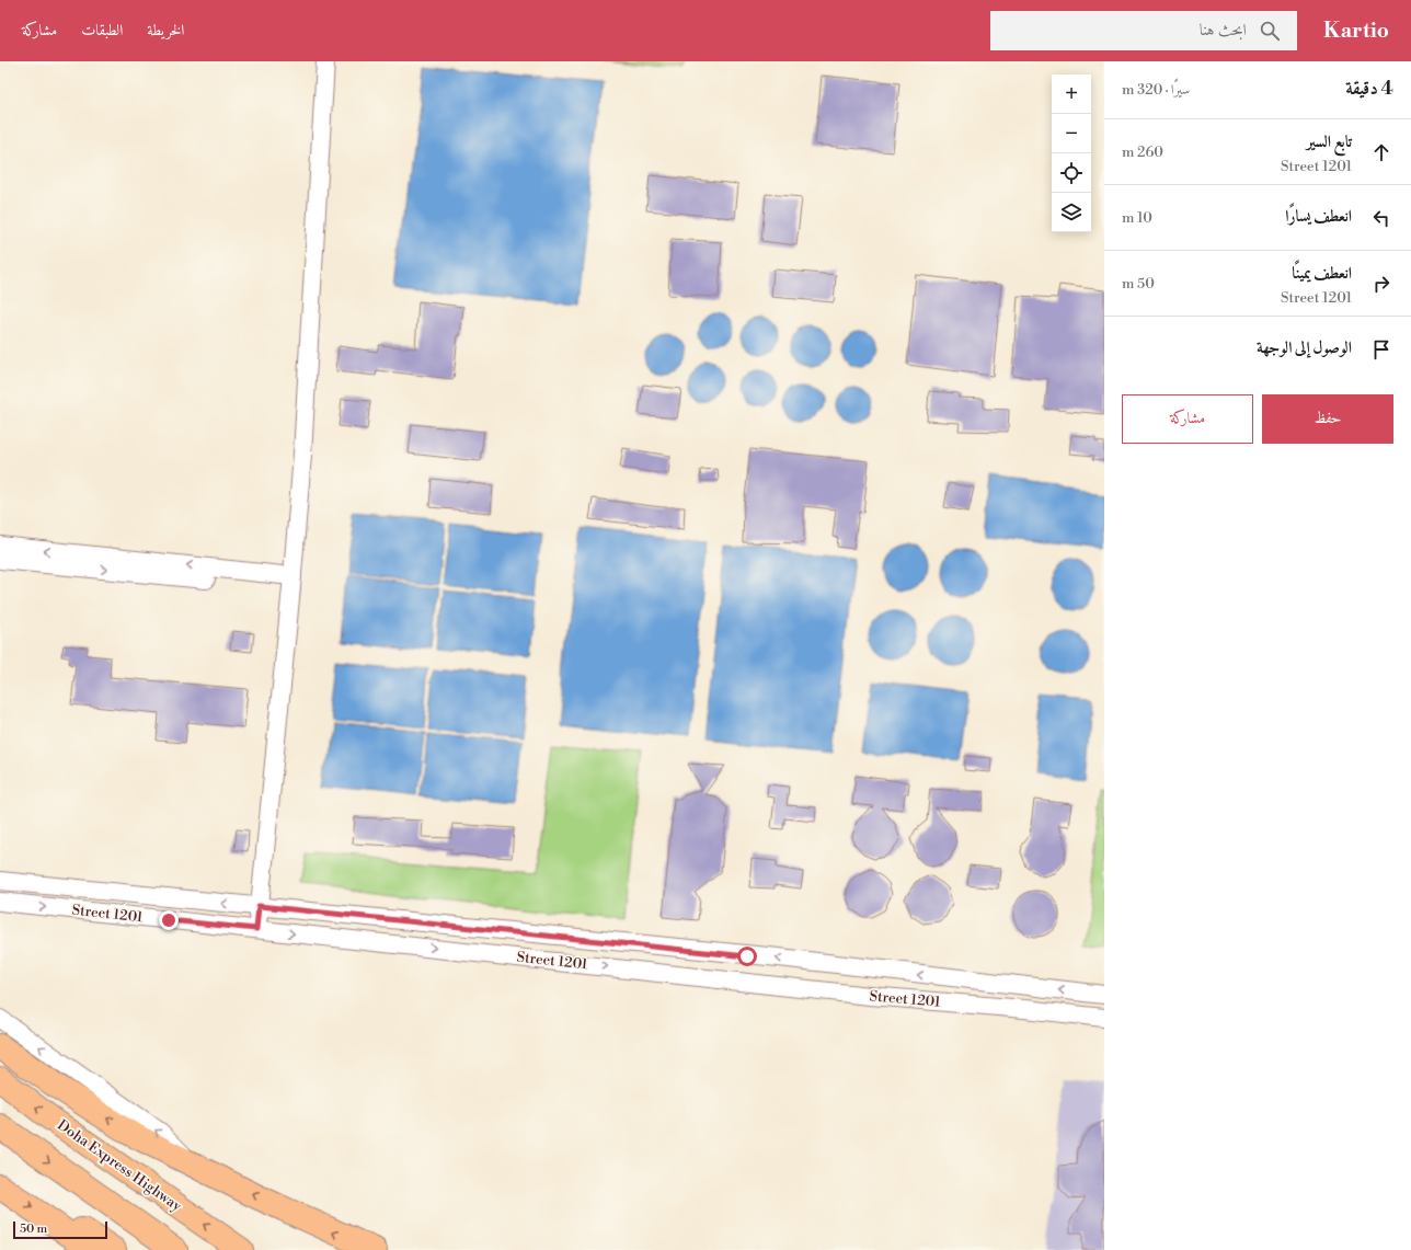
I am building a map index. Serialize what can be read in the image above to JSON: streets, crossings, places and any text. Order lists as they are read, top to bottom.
{
  "streets": {
    "highway": ["Doha Express Highway"],
    "street": ["Street 1201"]
  },
  "scale_bar": "50 m",
  "page": {
    "header": "Kartio",
    "search": "ابحث هنا",
    "nav": ["الخريطة", "الطبقات", "مشاركة"],
    "heading": ["4 دقيقة", "سيرًا · 320 m"],
    "map_buttons": ["+", "−"],
    "list": [
      ["تابع السير", "Street 1201", "260 m"],
      ["انعطف يسارًا", "10 m"],
      ["انعطف يمينًا", "Street 1201", "50 m"],
      "الوصول إلى الوجهة"
    ],
    "buttons": ["حفظ", "مشاركة"],
    "scale": "50 m"
  }
}
